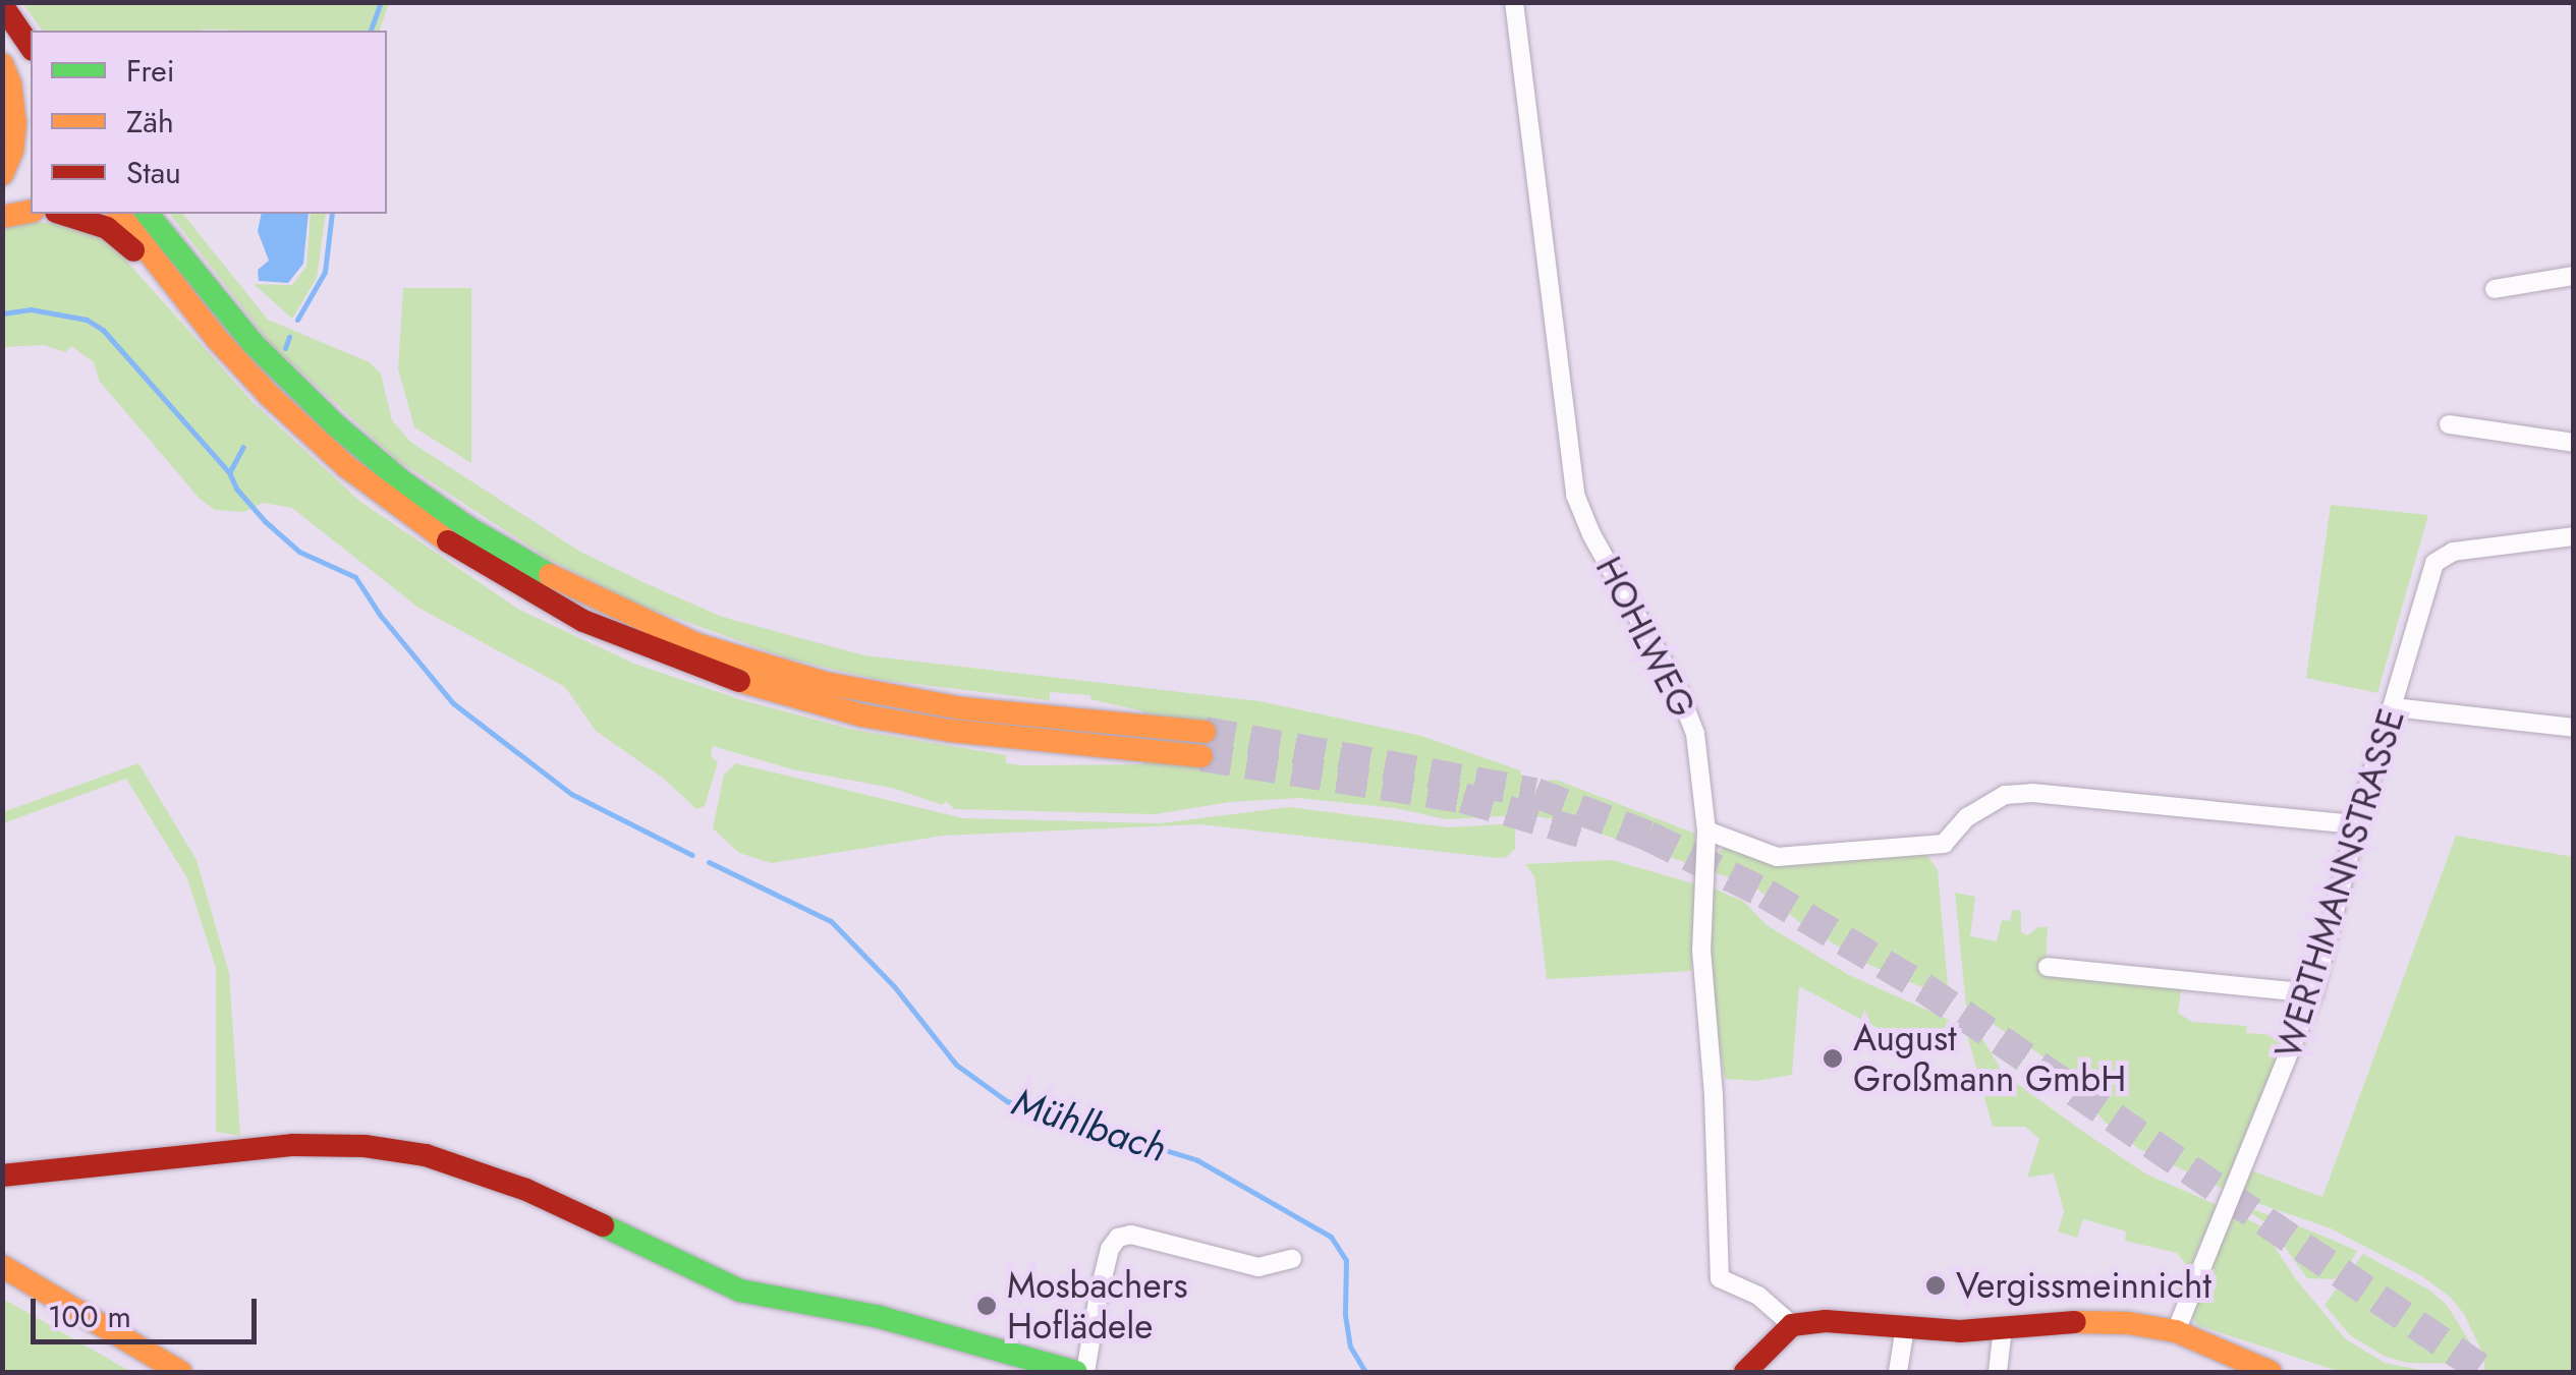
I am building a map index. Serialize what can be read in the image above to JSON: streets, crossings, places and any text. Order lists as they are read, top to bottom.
{
  "streets": {
    "street": ["HOHLWEG", "WERTHMANNSTRASSE"]
  },
  "water": ["Mühlbach"],
  "places": ["August Großmann GmbH", "Vergissmeinnicht", "Mosbachers Hoflädele"],
  "legend": ["Frei", "Zäh", "Stau"],
  "scale_bar": "100 m"
}
